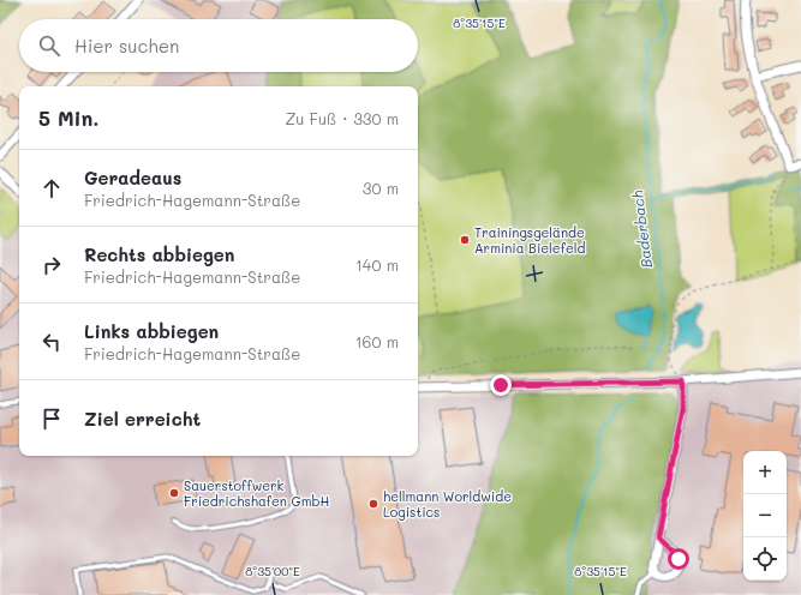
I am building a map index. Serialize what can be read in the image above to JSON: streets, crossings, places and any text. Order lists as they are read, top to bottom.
{
  "water": ["Baderbach"],
  "places": ["Trainingsgelände Arminia Bielefeld", "Sauerstoffwerk Friedrichshafen GmbH", "hellmann Worldwide Logistics"],
  "page": {
    "search": "Hier suchen",
    "heading": ["5 Min.", "Zu Fuß · 330 m"],
    "list": [
      ["Geradeaus", "Friedrich-Hagemann-Straße", "30 m"],
      ["Rechts abbiegen", "Friedrich-Hagemann-Straße", "140 m"],
      ["Links abbiegen", "Friedrich-Hagemann-Straße", "160 m"],
      "Ziel erreicht"
    ],
    "map_buttons": ["+", "−"]
  },
  "coordinates": ["8°35'15\"E", "8°35'00\"E"]
}
